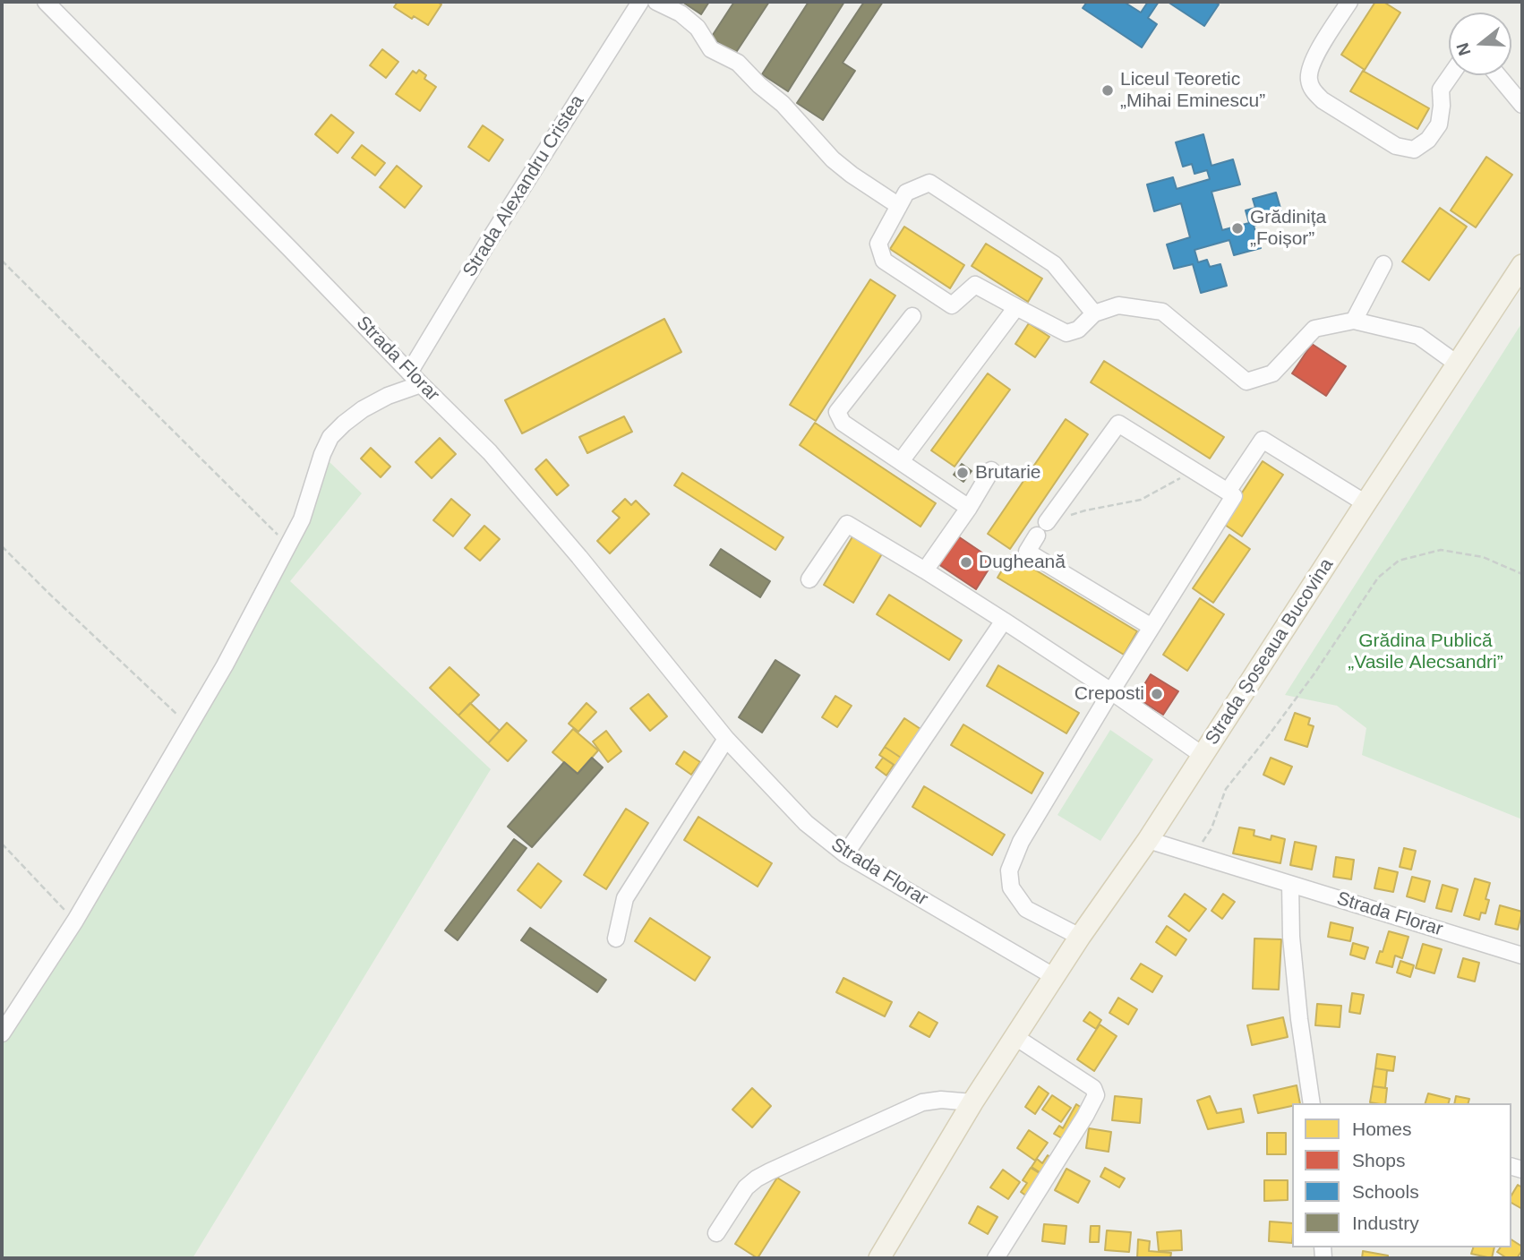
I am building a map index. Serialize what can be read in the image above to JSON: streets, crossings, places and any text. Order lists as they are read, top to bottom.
{
  "streets": {
    "main road": ["Strada Șoseaua Bucovina"],
    "street": ["Strada Alexandru Cristea", "Strada Florar"]
  },
  "crossings": [
    ["Strada Alexandru Cristea", "Strada Florar"],
    ["Strada Florar", "Strada Șoseaua Bucovina"]
  ],
  "parks": ["Grădina Publică „Vasile Alecsandri”"],
  "places": [
    "Liceul Teoretic „Mihai Eminescu”",
    "Grădinița „Foișor”",
    "Brutarie",
    "Dugheană",
    "Creposti"
  ],
  "legend": [
    "Homes",
    "Shops",
    "Schools",
    "Industry"
  ],
  "north": "left"
}
